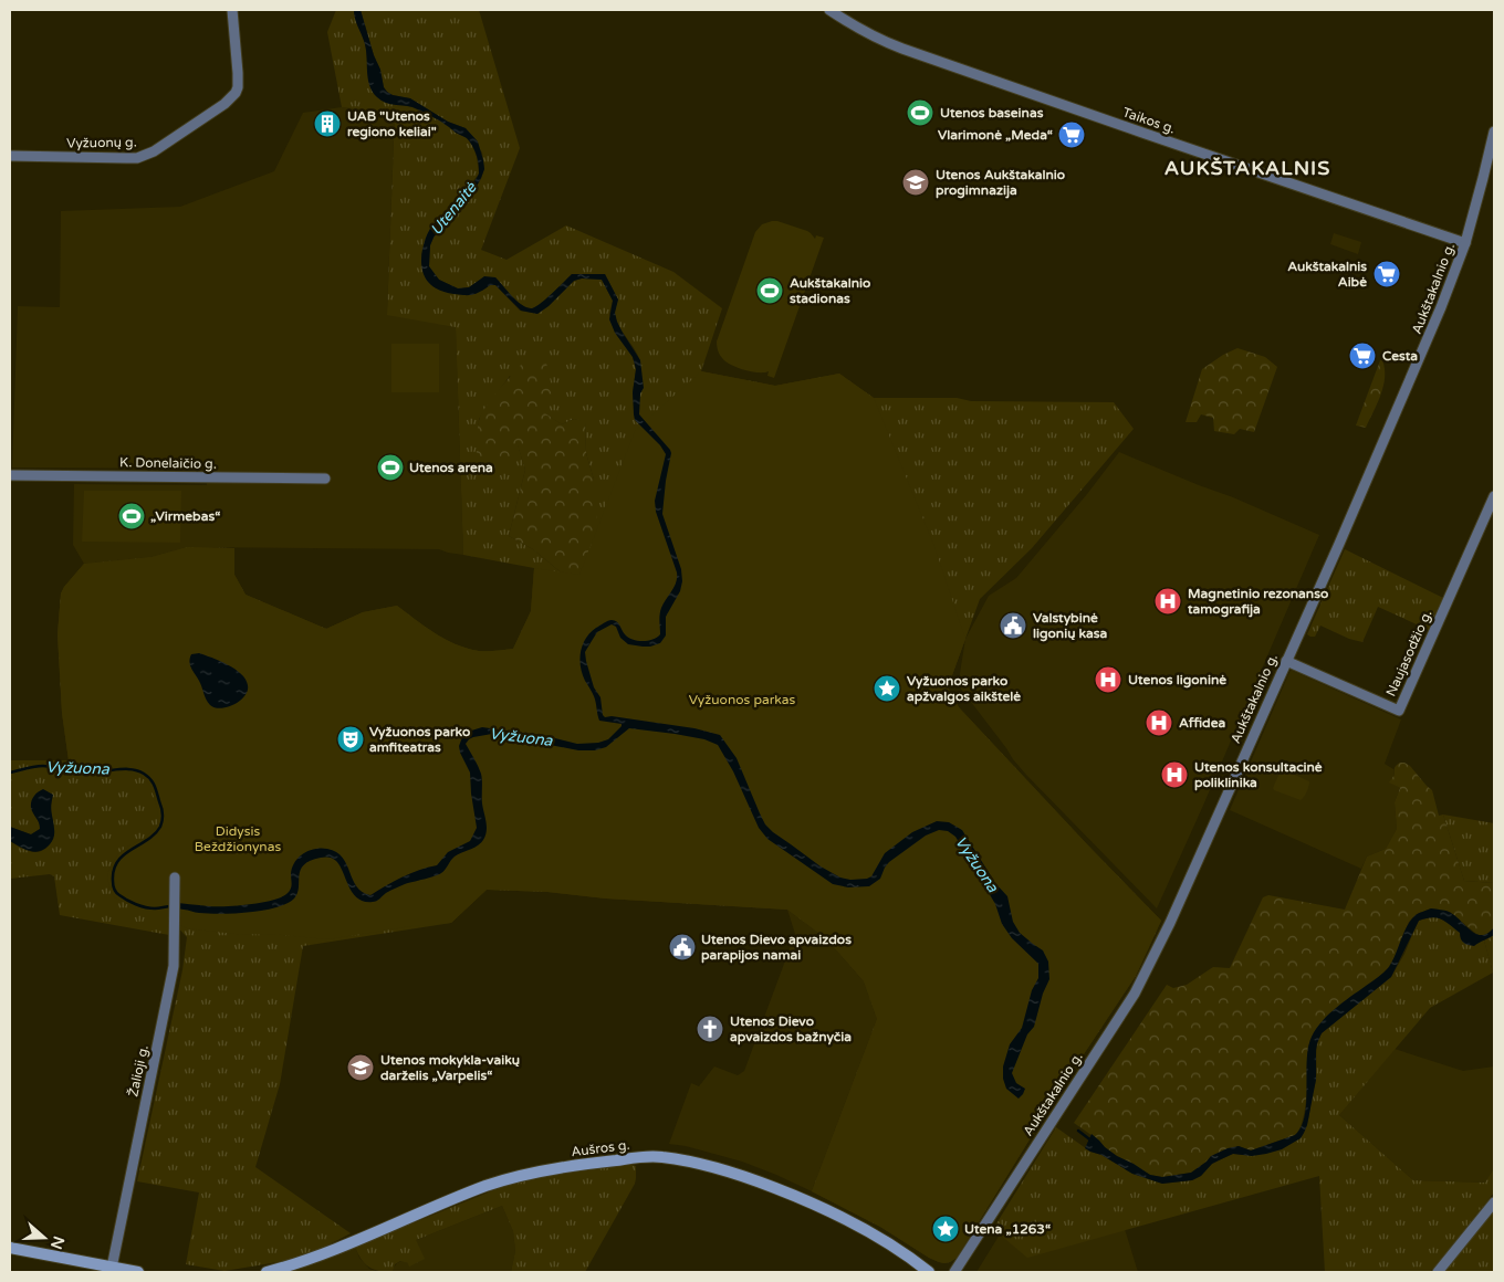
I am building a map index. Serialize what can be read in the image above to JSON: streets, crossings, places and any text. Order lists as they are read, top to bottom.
{
  "streets": {
    "street": [
      "Taikos g.",
      "Vyžuonų g.",
      "Aukštakalnio g.",
      "K. Donelaičio g.",
      "Naujasodžio g.",
      "Žalioji g.",
      "Aušros g."
    ]
  },
  "crossings": [
    ["Taikos g.", "Aukštakalnio g."],
    ["Aukštakalnio g.", "Naujasodžio g."]
  ],
  "districts": ["AUKŠTAKALNIS"],
  "water": ["Utenaitė", "Vyžuona"],
  "parks": ["Vyžuonos parkas", "Didysis Beždžionynas"],
  "places": {
    "sports": [
      "Utenos baseinas",
      "Aukštakalnio stadionas",
      "Utenos arena",
      "„Virmebas“"
    ],
    "building": ["UAB \"Utenos regiono keliai\""],
    "supermarket": ["Vlarimonė „Meda“", "Aukštakalnis Aibė", "Cesta"],
    "school or university": ["Utenos Aukštakalnio progimnazija", "Utenos mokykla-vaikų darželis „Varpelis“"],
    "hospital": [
      "Magnetinio rezonanso tamografija",
      "Utenos ligoninė",
      "Affidea",
      "Utenos konsultacinė poliklinika"
    ],
    "public building": ["Valstybinė ligonių kasa", "Utenos Dievo apvaizdos parapijos namai"],
    "place": ["Vyžuonos parko apžvalgos aikštelė", "Utena „1263“"],
    "theatre": ["Vyžuonos parko amfiteatras"],
    "church": ["Utenos Dievo apvaizdos bažnyčia"]
  },
  "north": "right"
}
